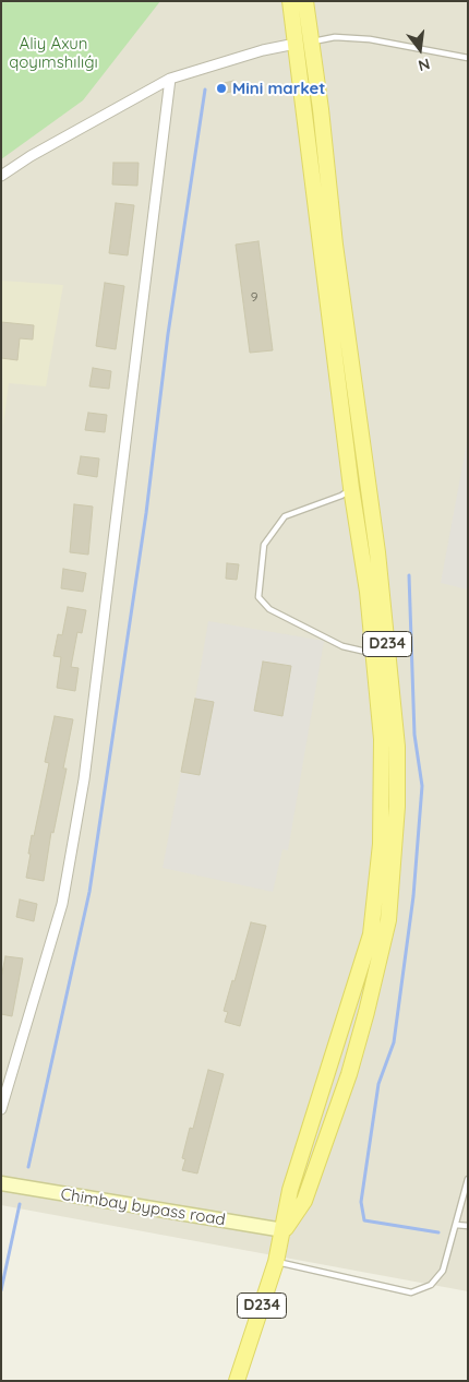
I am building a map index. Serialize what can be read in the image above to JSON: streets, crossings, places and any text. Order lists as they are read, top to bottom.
{
  "streets": {
    "main road": ["D234", "Chimbay bypass road"]
  },
  "crossings": [
    ["D234", "Chimbay bypass road"]
  ],
  "parks": ["Aliy Axun qoyımshılıǵı"],
  "places": ["Mini market"],
  "house_numbers": ["9"],
  "north": "bottom"
}
